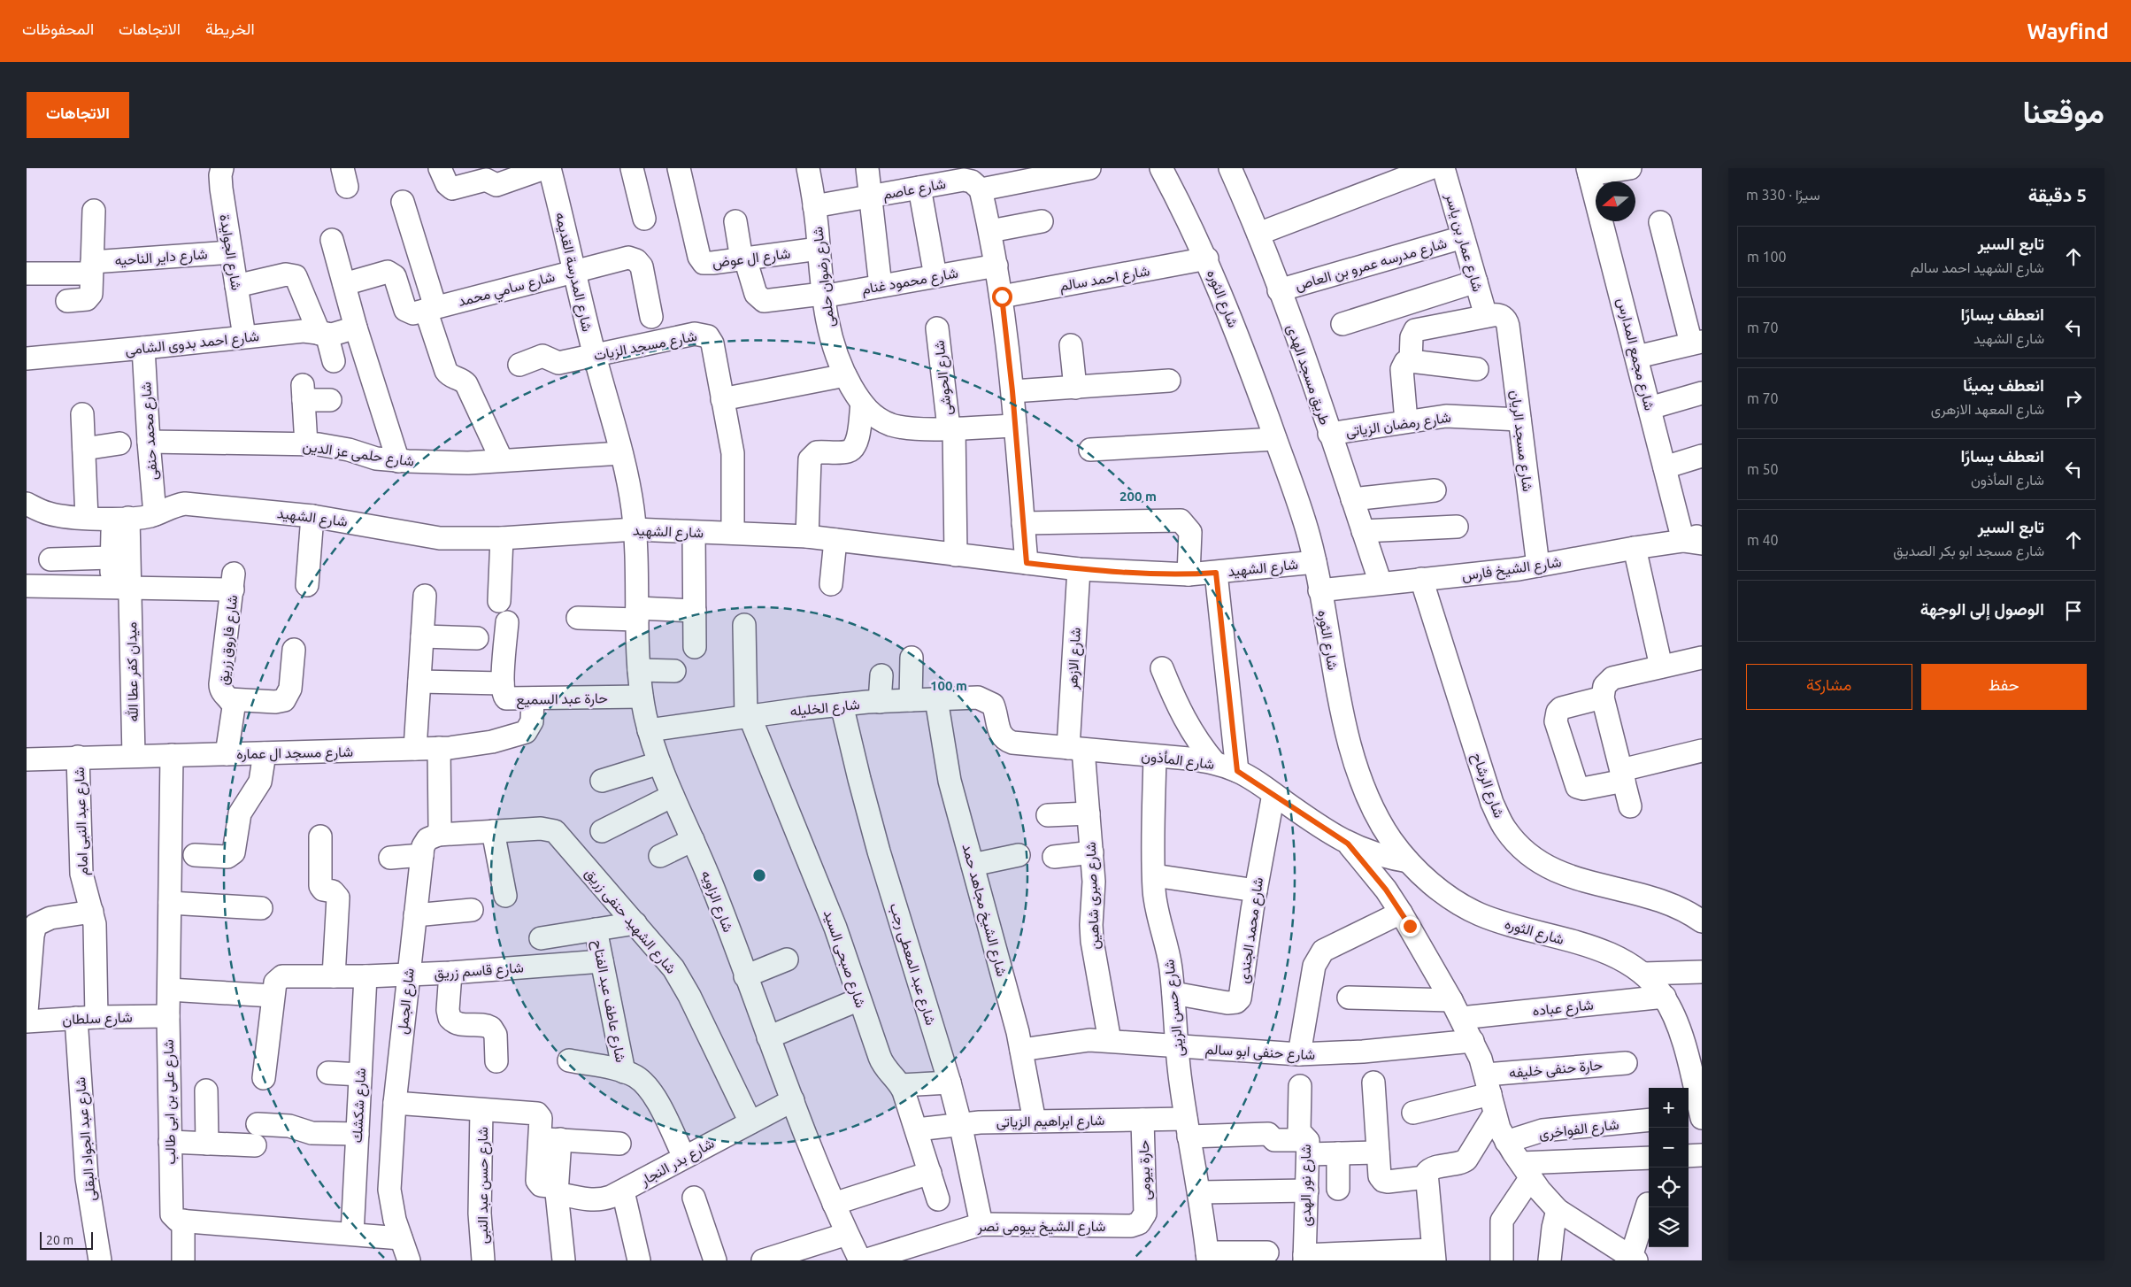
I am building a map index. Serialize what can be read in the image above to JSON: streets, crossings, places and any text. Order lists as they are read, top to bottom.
{
  "streets": {
    "street": [
      "شارع عاصم",
      "شارع عمار بن ياسر",
      "شارع الجوايدة",
      "شارع داير الناحيه",
      "شارع ال عوض",
      "شارع مدرسه عمرو بن العاص",
      "شارع المدرسة القديمه",
      "شارع رضوان حلمى",
      "شارع احمد سالم",
      "شارع محمود غنام",
      "شارع سامي محمد",
      "شارع الثوره",
      "شارع احمد بدوى الشامى",
      "شارع مسجد الزيات",
      "شارع مجمع المدارس",
      "طريق مسجد الهدى",
      "شارع الحوشى",
      "شارع رمضان الزياتى",
      "شارع محمد حنفى",
      "شارع مسجد الريان",
      "شارع حلمى عز الدين",
      "شارع الشهيد",
      "شارع الشيخ فارس",
      "شارع فاروق زريق",
      "شارع الازهر",
      "ميدان كفر عطا الله",
      "حارة عبد السميع",
      "شارع الخليله",
      "شارع مسجد ال عماره",
      "شارع المأذون",
      "شارع الرشاح",
      "شارع عبد النبى امام",
      "شارع صبرى شاهين",
      "شارع الزاويه",
      "شارع الشيخ مجاهد حمد",
      "شارع الشهيد حنفى زريق",
      "شارع محمد الجندى",
      "شارع صبحى السيد",
      "شارع عبد المعطى رجب",
      "شارع قاسم زريق",
      "شارع الجمل",
      "شارع عاطف عبد الفتاح",
      "شارع عباده",
      "شارع حسن الزينى",
      "شارع سلطان",
      "شارع حنفى ابو سالم",
      "حارة حنفى خليفه",
      "شارع على بن ابى طالب",
      "شارع شكشك",
      "شارع ابراهيم الزياتى",
      "شارع الفواخرى",
      "شارع عبد الجواد البقلى",
      "شارع بدر النجار",
      "حارة بيومى",
      "شارع حسن عبد النبى",
      "شارع نور الهدى",
      "شارع الشيخ بيومى نصر"
    ]
  },
  "crossings": [
    ["شارع عاصم", "شارع رضوان حلمى"],
    ["شارع عمار بن ياسر", "شارع مدرسه عمرو بن العاص"],
    ["شارع عمار بن ياسر", "شارع مسجد الريان"],
    ["شارع الجوايدة", "شارع داير الناحيه"],
    ["شارع الجوايدة", "شارع احمد بدوى الشامى"],
    ["شارع ال عوض", "شارع رضوان حلمى"],
    ["شارع ال عوض", "شارع محمود غنام"],
    ["شارع مدرسه عمرو بن العاص", "طريق مسجد الهدى"],
    ["شارع المدرسة القديمه", "شارع سامي محمد"],
    ["شارع المدرسة القديمه", "شارع مسجد الزيات"],
    ["شارع المدرسة القديمه", "شارع حلمى عز الدين"],
    ["شارع المدرسة القديمه", "شارع الشهيد"],
    ["شارع المدرسة القديمه", "شارع الزاويه"],
    ["شارع رضوان حلمى", "شارع محمود غنام"],
    ["شارع رضوان حلمى", "شارع الحوشى"],
    ["شارع احمد سالم", "شارع الثوره"],
    ["شارع الثوره", "شارع الشهيد"],
    ["شارع الثوره", "شارع الشيخ فارس"],
    ["شارع الثوره", "شارع المأذون"],
    ["شارع الثوره", "شارع عباده"],
    ["شارع احمد بدوى الشامى", "شارع محمد حنفى"],
    ["شارع مسجد الزيات", "شارع الشهيد"],
    ["شارع مجمع المدارس", "شارع الشيخ فارس"],
    ["طريق مسجد الهدى", "شارع رمضان الزياتى"],
    ["طريق مسجد الهدى", "شارع الشيخ فارس"],
    ["شارع الحوشى", "شارع الشهيد"],
    ["شارع رمضان الزياتى", "شارع مسجد الريان"],
    ["شارع محمد حنفى", "شارع حلمى عز الدين"],
    ["شارع محمد حنفى", "شارع الشهيد"],
    ["شارع مسجد الريان", "شارع الشيخ فارس"],
    ["شارع الشهيد", "شارع الازهر"],
    ["شارع الشهيد", "ميدان كفر عطا الله"],
    ["شارع الشهيد", "شارع الزاويه"],
    ["شارع الشيخ فارس", "شارع الرشاح"],
    ["شارع فاروق زريق", "ميدان كفر عطا الله"],
    ["شارع فاروق زريق", "شارع مسجد ال عماره"],
    ["شارع الازهر", "شارع المأذون"],
    ["شارع الازهر", "شارع صبرى شاهين"],
    ["ميدان كفر عطا الله", "شارع مسجد ال عماره"],
    ["حارة عبد السميع", "شارع مسجد ال عماره"],
    ["حارة عبد السميع", "شارع الزاويه"],
    ["شارع الخليله", "شارع المأذون"],
    ["شارع الخليله", "شارع الزاويه"],
    ["شارع الخليله", "شارع الشيخ مجاهد حمد"],
    ["شارع الخليله", "شارع صبحى السيد"],
    ["شارع الخليله", "شارع عبد المعطى رجب"],
    ["شارع مسجد ال عماره", "شارع عبد النبى امام"],
    ["شارع مسجد ال عماره", "شارع على بن ابى طالب"],
    ["شارع المأذون", "شارع صبرى شاهين"],
    ["شارع المأذون", "شارع محمد الجندى"],
    ["شارع المأذون", "شارع حسن الزينى"],
    ["شارع عبد النبى امام", "شارع سلطان"],
    ["شارع عبد النبى امام", "شارع عبد الجواد البقلى"],
    ["شارع صبرى شاهين", "شارع حنفى ابو سالم"],
    ["شارع الزاويه", "شارع بدر النجار"],
    ["شارع الشيخ مجاهد حمد", "شارع حنفى ابو سالم"],
    ["شارع الشيخ مجاهد حمد", "شارع ابراهيم الزياتى"],
    ["شارع الشهيد حنفى زريق", "شارع الجمل"],
    ["شارع الشهيد حنفى زريق", "شارع بدر النجار"],
    ["شارع محمد الجندى", "شارع حسن الزينى"],
    ["شارع صبحى السيد", "شارع ابراهيم الزياتى"],
    ["شارع عبد المعطى رجب", "شارع ابراهيم الزياتى"],
    ["شارع عبد المعطى رجب", "شارع الشيخ بيومى نصر"],
    ["شارع قاسم زريق", "شارع الجمل"],
    ["شارع قاسم زريق", "شارع عاطف عبد الفتاح"],
    ["شارع قاسم زريق", "شارع على بن ابى طالب"],
    ["شارع قاسم زريق", "شارع شكشك"],
    ["شارع عاطف عبد الفتاح", "شارع بدر النجار"],
    ["شارع حسن الزينى", "شارع حنفى ابو سالم"],
    ["شارع حسن الزينى", "شارع ابراهيم الزياتى"],
    ["شارع سلطان", "شارع على بن ابى طالب"],
    ["شارع سلطان", "شارع عبد الجواد البقلى"],
    ["شارع ابراهيم الزياتى", "حارة بيومى"],
    ["شارع ابراهيم الزياتى", "شارع نور الهدى"],
    ["حارة بيومى", "شارع الشيخ بيومى نصر"]
  ],
  "scale_bar": "20 m",
  "north": "left",
  "page": {
    "header": "Wayfind",
    "nav": ["الخريطة", "الاتجاهات", "المحفوظات"],
    "title": "موقعنا",
    "buttons": [
      "الاتجاهات",
      ["حفظ", "مشاركة"]
    ],
    "heading": ["5 دقيقة", "سيرًا · 330 m"],
    "list": [
      ["تابع السير", "شارع الشهيد احمد سالم", "100 m"],
      ["انعطف يسارًا", "شارع الشهيد", "70 m"],
      ["انعطف يمينًا", "شارع المعهد الازهرى", "70 m"],
      ["انعطف يسارًا", "شارع المأذون", "50 m"],
      ["تابع السير", "شارع مسجد ابو بكر الصديق", "40 m"],
      "الوصول إلى الوجهة"
    ],
    "map_buttons": ["+", "−"],
    "scale": "20 m"
  },
  "rings": ["200 m", "100 m"]
}
